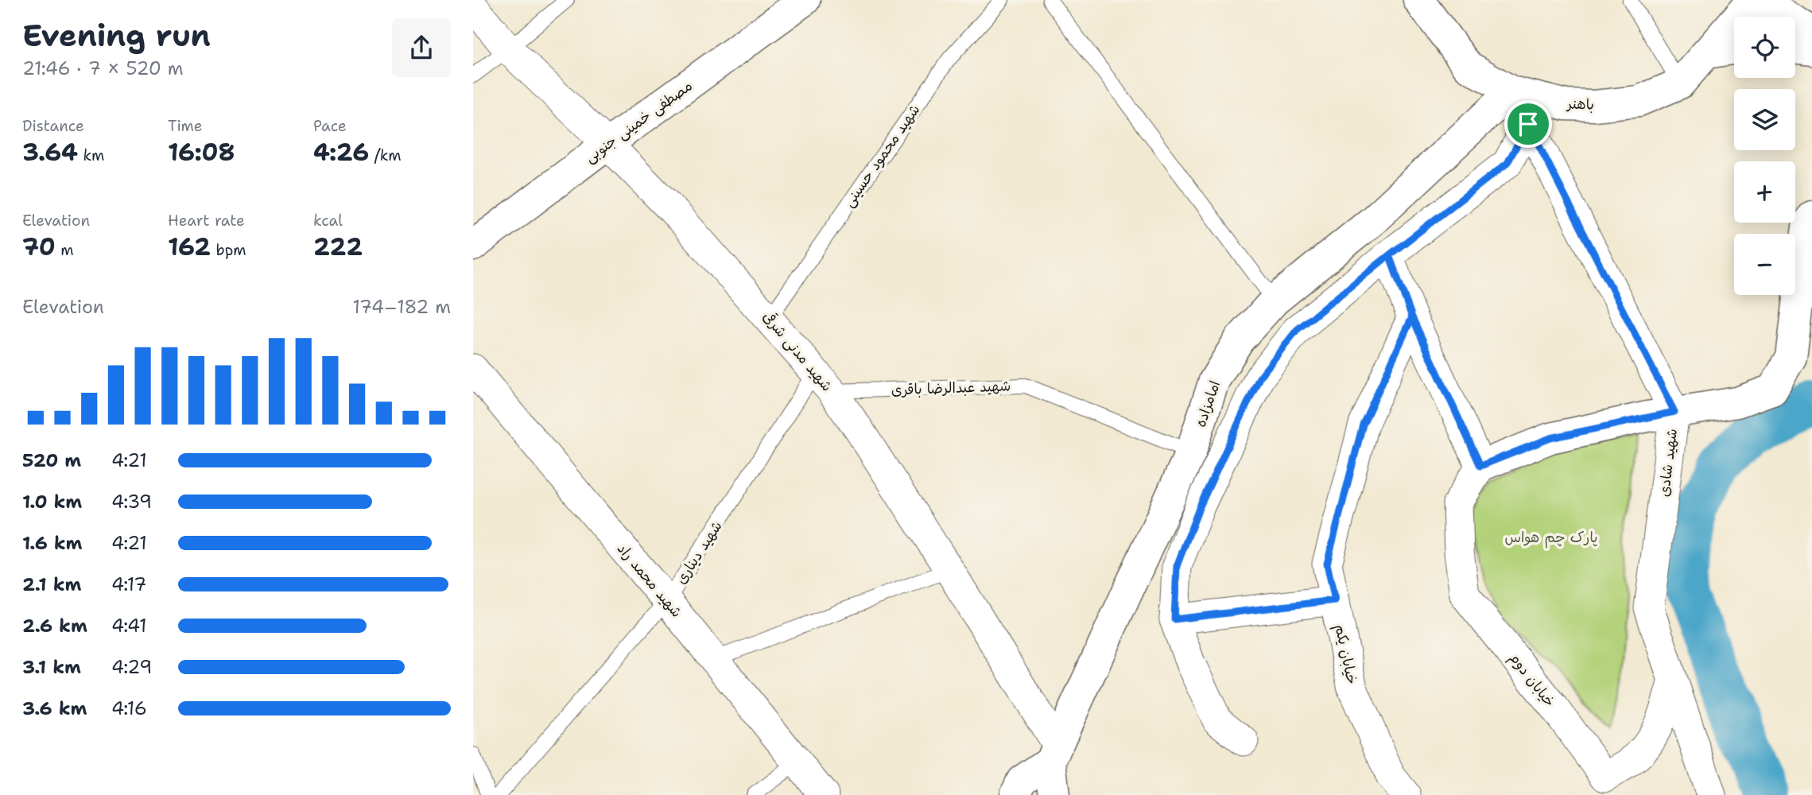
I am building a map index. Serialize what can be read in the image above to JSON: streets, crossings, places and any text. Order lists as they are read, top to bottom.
{
  "streets": {
    "street": [
      "باهنر",
      "مصطفی خمینی جنوبی",
      "شهید مدنی شرقی",
      "امامزاده",
      "شهید شادی",
      "شهید محمد راد",
      "خیابان یکم",
      "خیابان دوم"
    ],
    "lane": ["شهید محمود حسینی", "شهید عبدالرضا باقری", "شهید دیناری"]
  },
  "crossings": [
    ["باهنر", "امامزاده"],
    ["باهنر", "شهید شادی"],
    ["مصطفی خمینی جنوبی", "شهید مدنی شرقی"],
    ["شهید محمود حسینی", "شهید مدنی شرقی"],
    ["شهید مدنی شرقی", "شهید عبدالرضا باقری"],
    ["شهید مدنی شرقی", "امامزاده"],
    ["شهید مدنی شرقی", "شهید دیناری"],
    ["شهید عبدالرضا باقری", "امامزاده"],
    ["شهید عبدالرضا باقری", "شهید دیناری"],
    ["امامزاده", "شهید شادی"],
    ["شهید شادی", "خیابان دوم"],
    ["شهید دیناری", "شهید محمد راد"]
  ],
  "parks": ["پارک چم هواس"],
  "page": {
    "heading": ["Evening run", "21:46 · 7 × 520 m"],
    "map_buttons": ["+", "−"],
    "stats": [
      ["Distance", "3.64 km"],
      ["Time", "16:08"],
      ["Pace", "4:26 /km"],
      ["Elevation", "70 m"],
      ["Heart rate", "162 bpm"],
      ["kcal", "222"]
    ],
    "chart": ["Elevation", "174–182 m"],
    "list": [
      {
        "name": "520 m",
        "note": "4:21"
      },
      {
        "name": "1.0 km",
        "note": "4:39"
      },
      {
        "name": "1.6 km",
        "note": "4:21"
      },
      {
        "name": "2.1 km",
        "note": "4:17"
      },
      {
        "name": "2.6 km",
        "note": "4:41"
      },
      {
        "name": "3.1 km",
        "note": "4:29"
      },
      {
        "name": "3.6 km",
        "note": "4:16"
      }
    ]
  }
}
